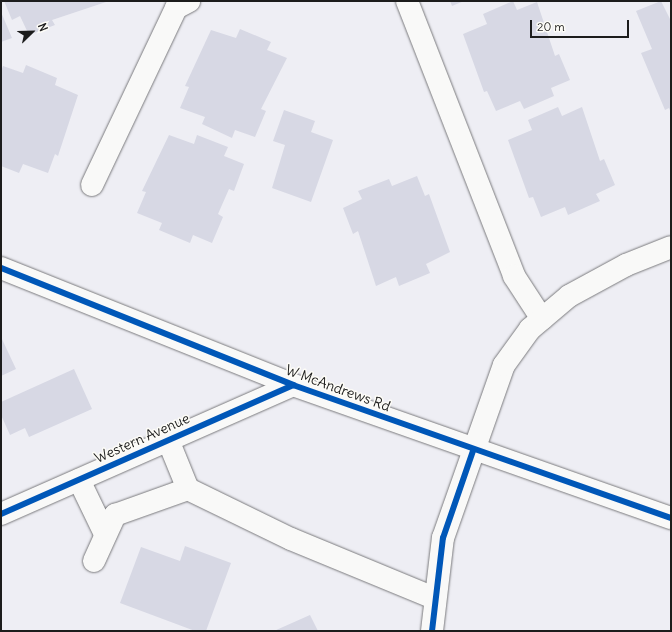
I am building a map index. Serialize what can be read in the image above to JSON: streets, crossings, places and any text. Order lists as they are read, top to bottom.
{
  "streets": {
    "street": ["W McAndrews Rd", "Western Avenue"]
  },
  "crossings": [
    ["W McAndrews Rd", "Western Avenue"]
  ],
  "scale_bar": "20 m",
  "north": "top right"
}
